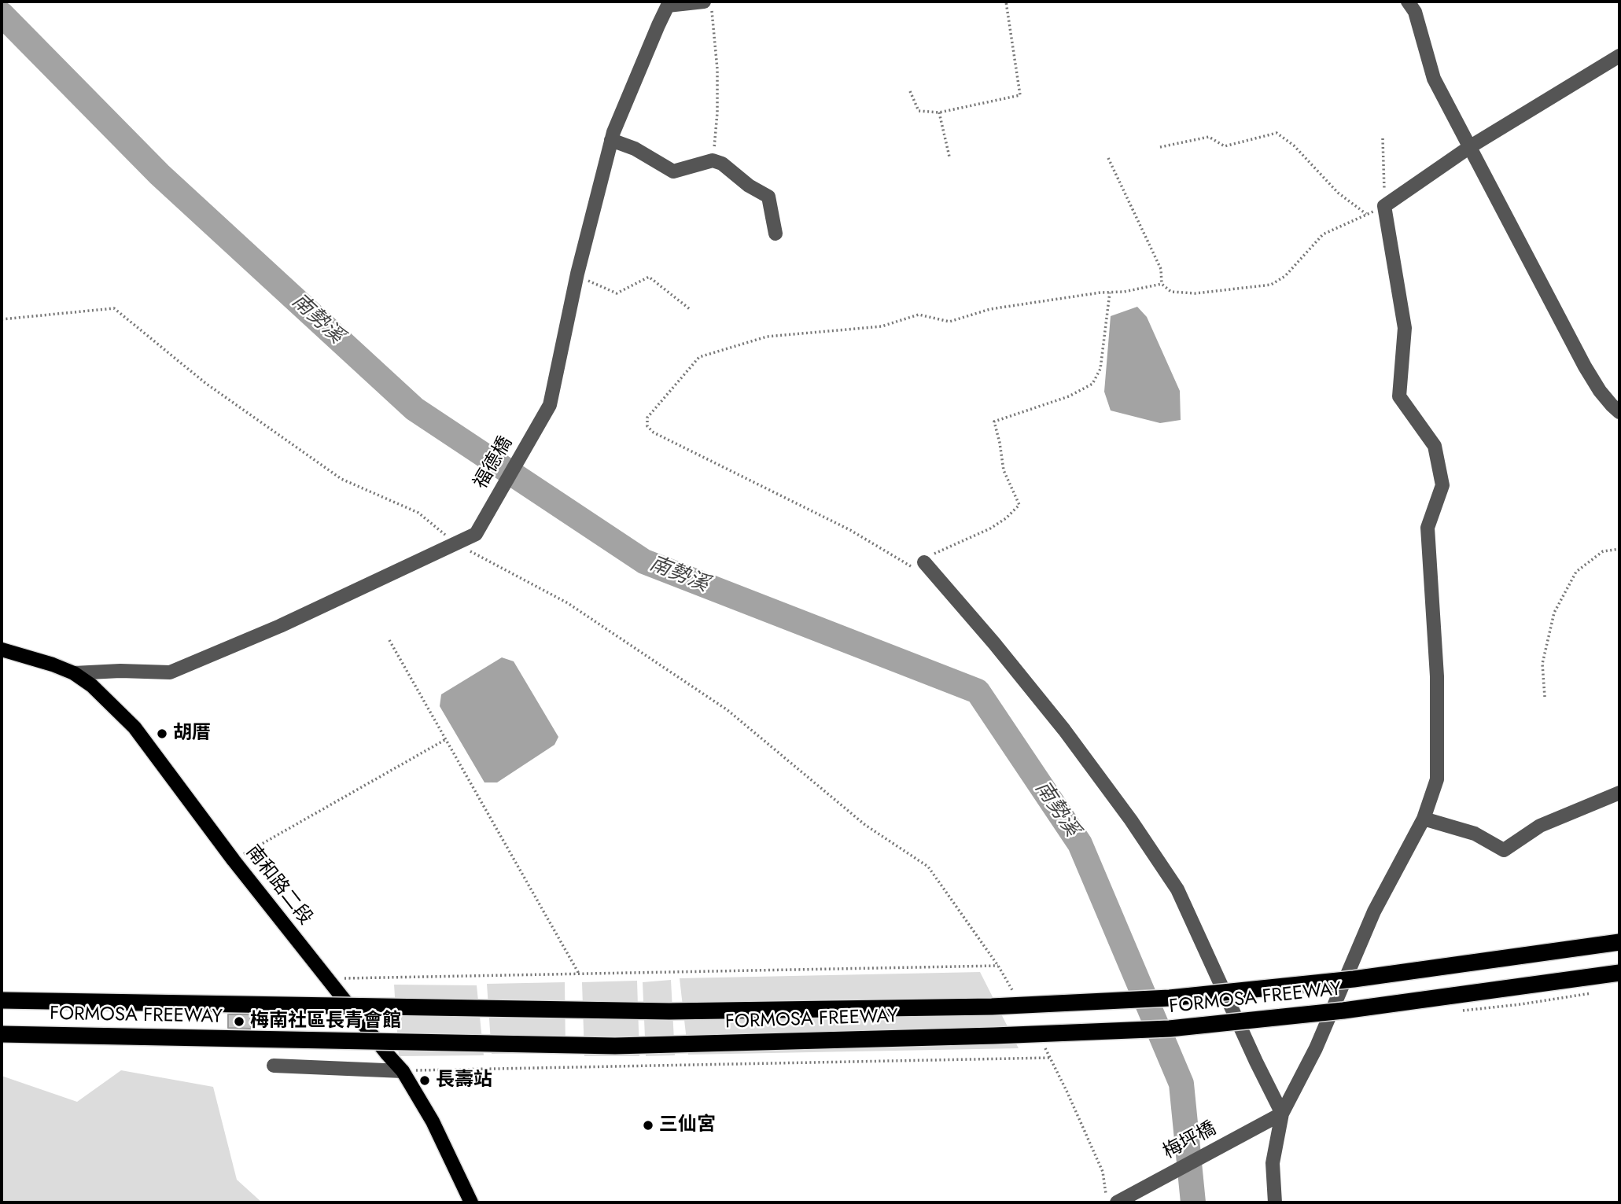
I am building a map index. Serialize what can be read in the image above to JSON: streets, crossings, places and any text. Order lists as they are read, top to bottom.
{
  "streets": {
    "highway": ["FORMOSA FREEWAY"],
    "main road": ["南和路二段"],
    "street": ["福德橋", "梅坪橋"]
  },
  "crossings": [
    ["福德橋", "南和路二段"]
  ],
  "water": ["南勢溪"],
  "places": [
    "胡厝",
    "梅南社區長青會館",
    "長壽站",
    "三仙宮"
  ]
}
